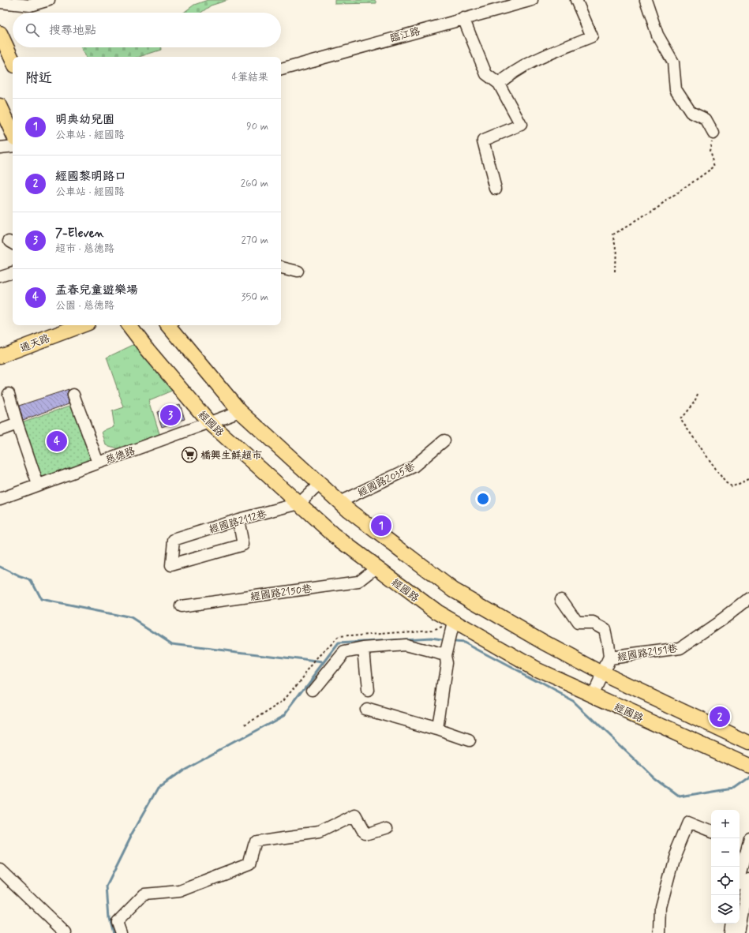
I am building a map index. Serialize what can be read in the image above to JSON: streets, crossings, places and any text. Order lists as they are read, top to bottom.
{
  "streets": {
    "main road": ["通天路", "經國路"],
    "street": [
      "臨江路",
      "慈德路",
      "經國路2035巷",
      "經國路2112巷",
      "經國路2150巷",
      "經國路2151巷"
    ]
  },
  "crossings": [
    ["經國路", "慈德路"],
    ["經國路", "經國路2112巷"],
    ["經國路", "經國路2150巷"],
    ["經國路", "經國路2151巷"]
  ],
  "places": {
    "supermarket": ["橋興生鮮超市"]
  },
  "page": {
    "search": "搜尋地點",
    "heading": ["附近", "4筆結果"],
    "list": [
      {
        "mark": "1",
        "name": "明典幼兒園",
        "note": "公車站 · 經國路",
        "value": "90 m"
      },
      {
        "mark": "2",
        "name": "經國黎明路口",
        "note": "公車站 · 經國路",
        "value": "260 m"
      },
      {
        "mark": "3",
        "name": "7-Eleven",
        "note": "超市 · 慈德路",
        "value": "270 m"
      },
      {
        "mark": "4",
        "name": "孟春兒童遊樂場",
        "note": "公園 · 慈德路",
        "value": "350 m"
      }
    ],
    "pins": [
      "3",
      "4",
      "1",
      "2"
    ],
    "map_buttons": ["+", "−"]
  }
}
